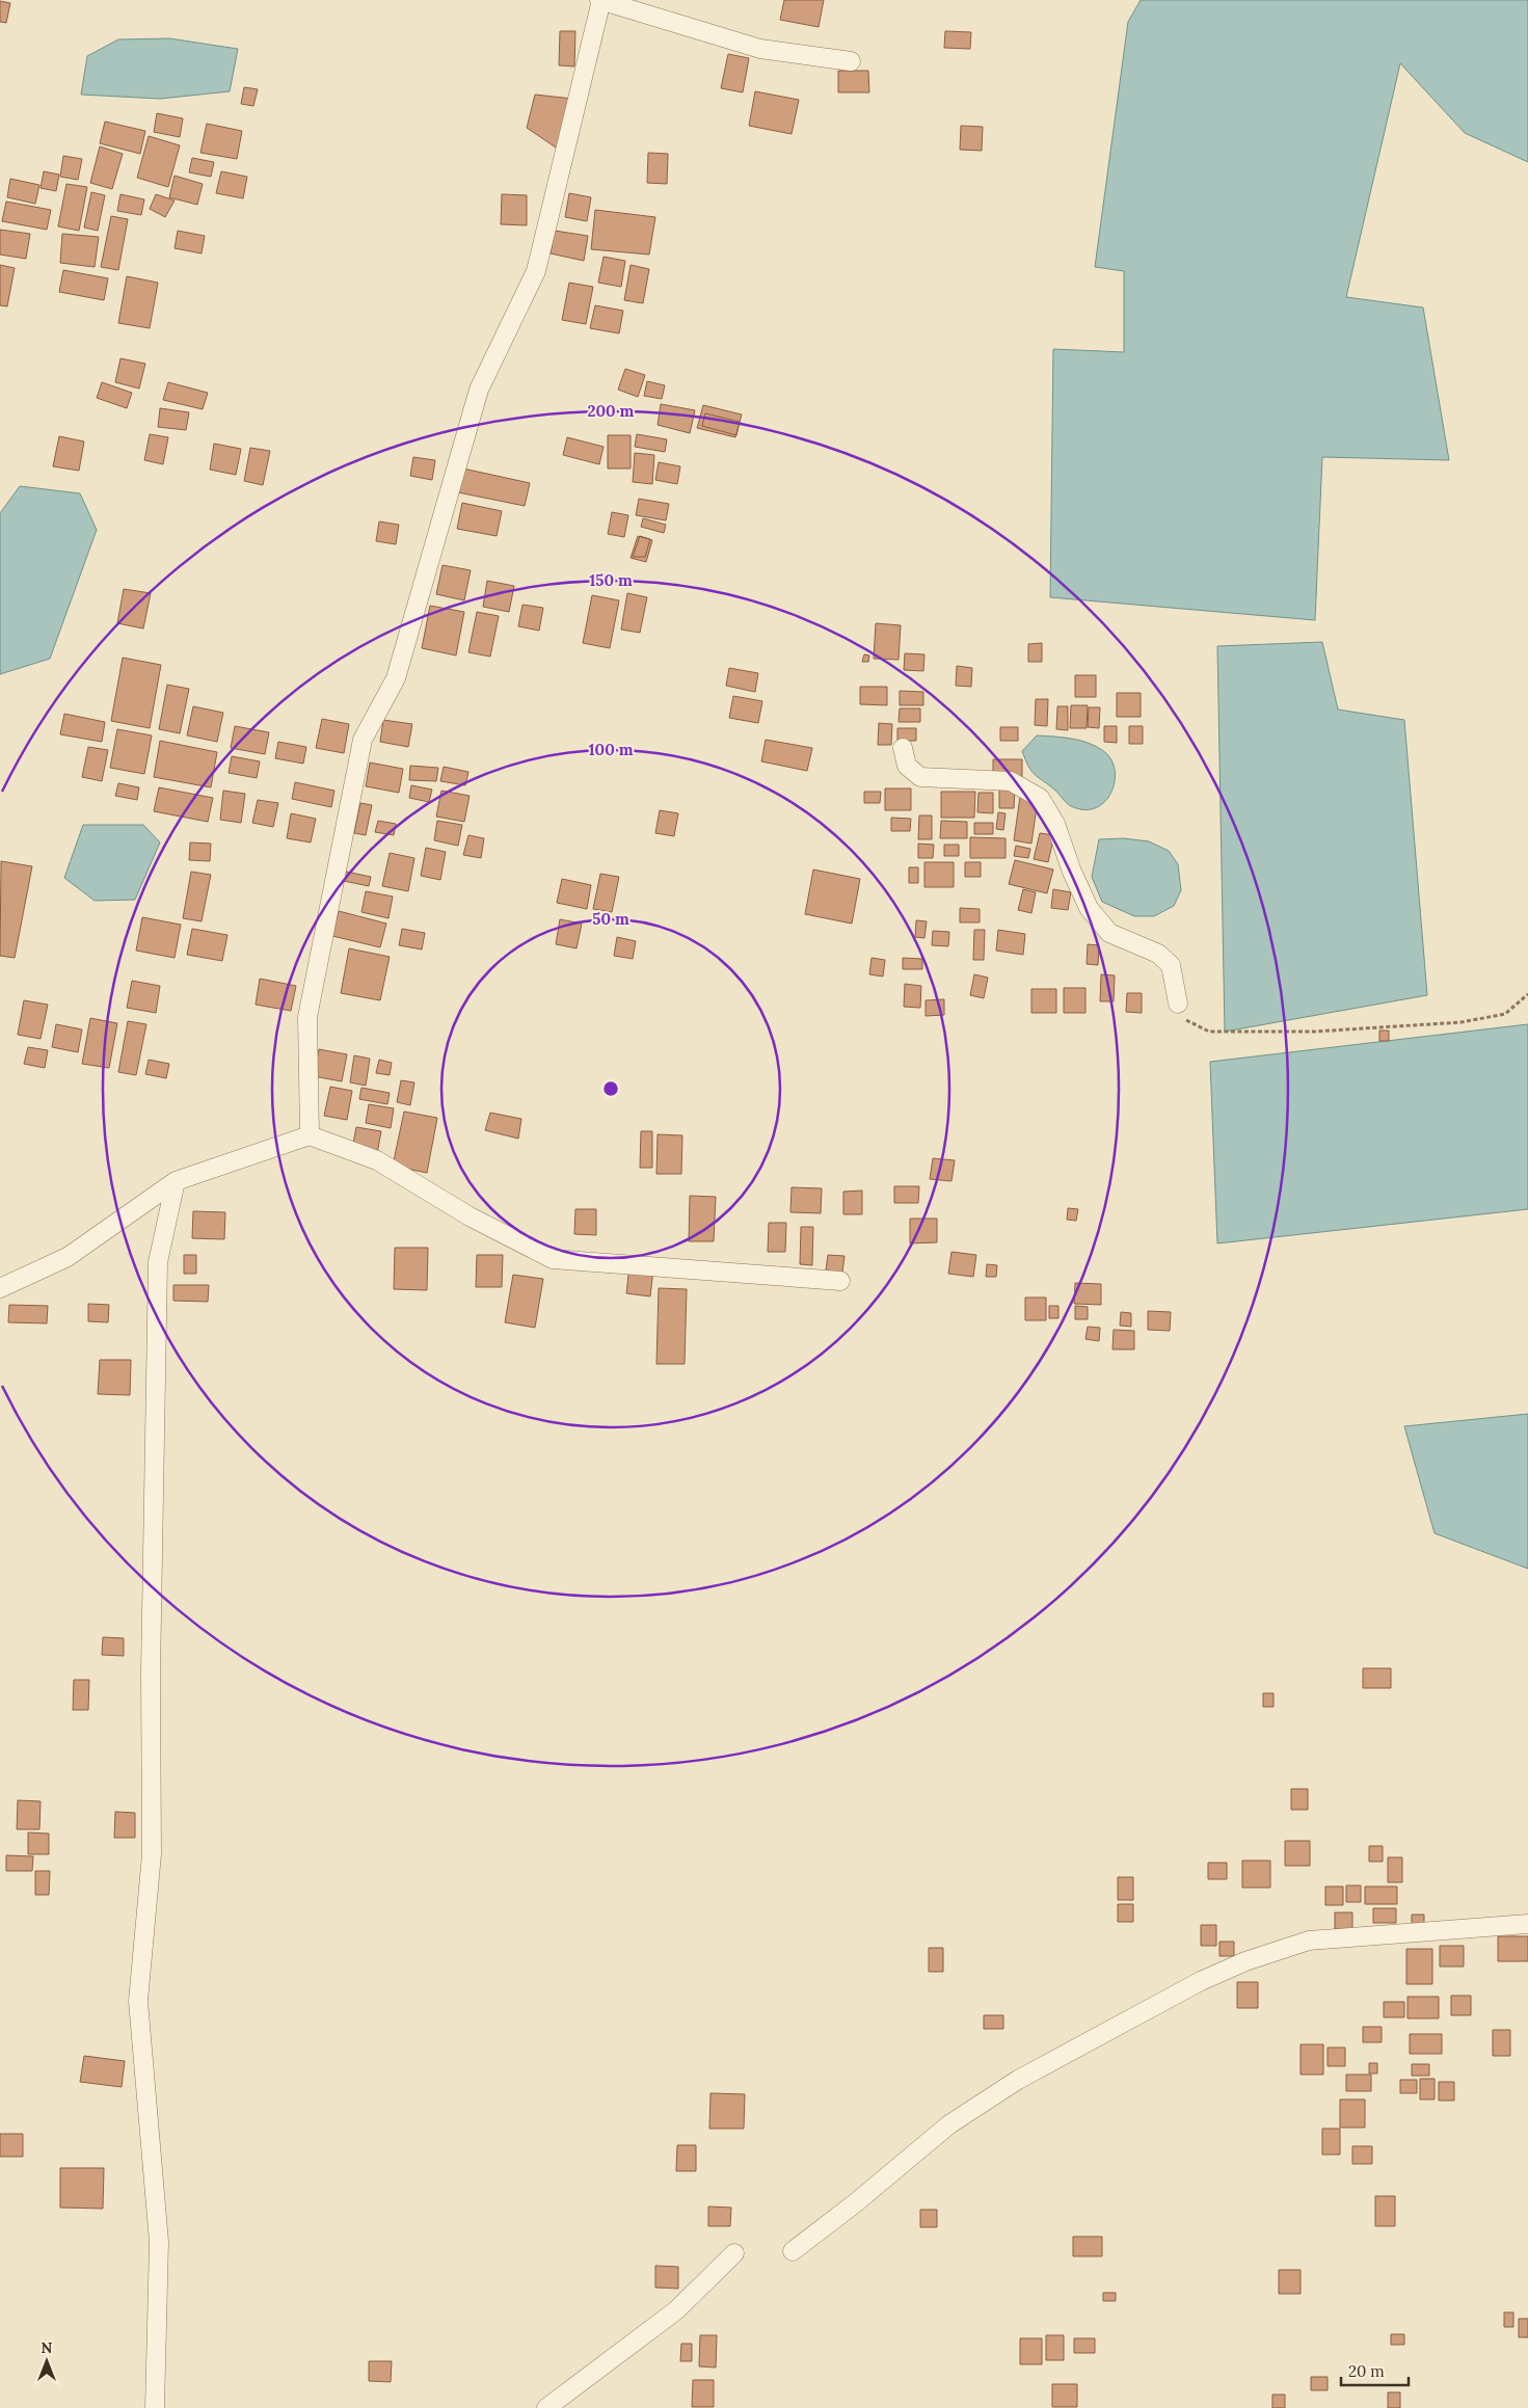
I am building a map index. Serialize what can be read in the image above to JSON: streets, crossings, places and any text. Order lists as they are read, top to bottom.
{
  "scale_bar": "20 m",
  "north": "top",
  "rings": [
    "200 m",
    "150 m",
    "100 m",
    "50 m"
  ]
}
